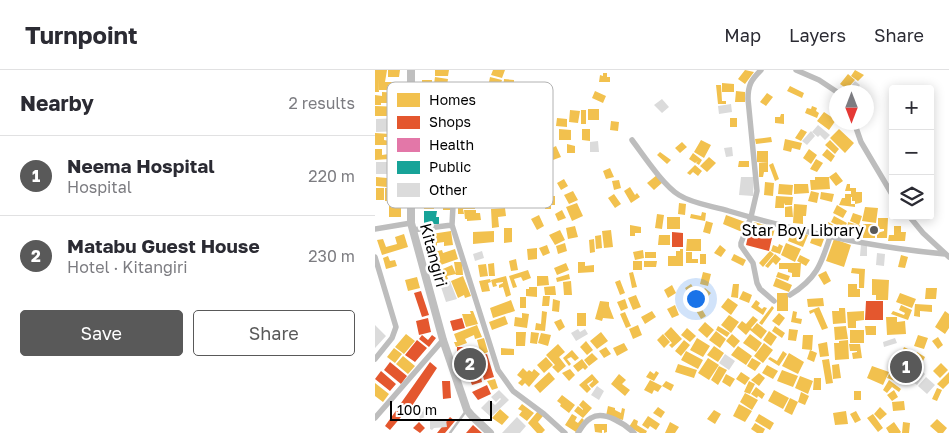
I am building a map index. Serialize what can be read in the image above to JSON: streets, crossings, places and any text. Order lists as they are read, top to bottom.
{
  "streets": {
    "main road": ["Kitangiri"]
  },
  "places": ["Star Boy Library"],
  "legend": [
    "Homes",
    "Shops",
    "Health",
    "Public",
    "Other"
  ],
  "scale_bar": "100 m",
  "north": "bottom",
  "page": {
    "header": "Turnpoint",
    "nav": ["Map", "Layers", "Share"],
    "heading": ["Nearby", "2 results"],
    "map_buttons": ["+", "−"],
    "list": [
      {
        "mark": "1",
        "name": "Neema Hospital",
        "note": "Hospital",
        "value": "220 m"
      },
      {
        "mark": "2",
        "name": "Matabu Guest House",
        "note": "Hotel · Kitangiri",
        "value": "230 m"
      }
    ],
    "buttons": ["Save", "Share"],
    "pins": ["2", "1"],
    "scale": "100 m"
  }
}
